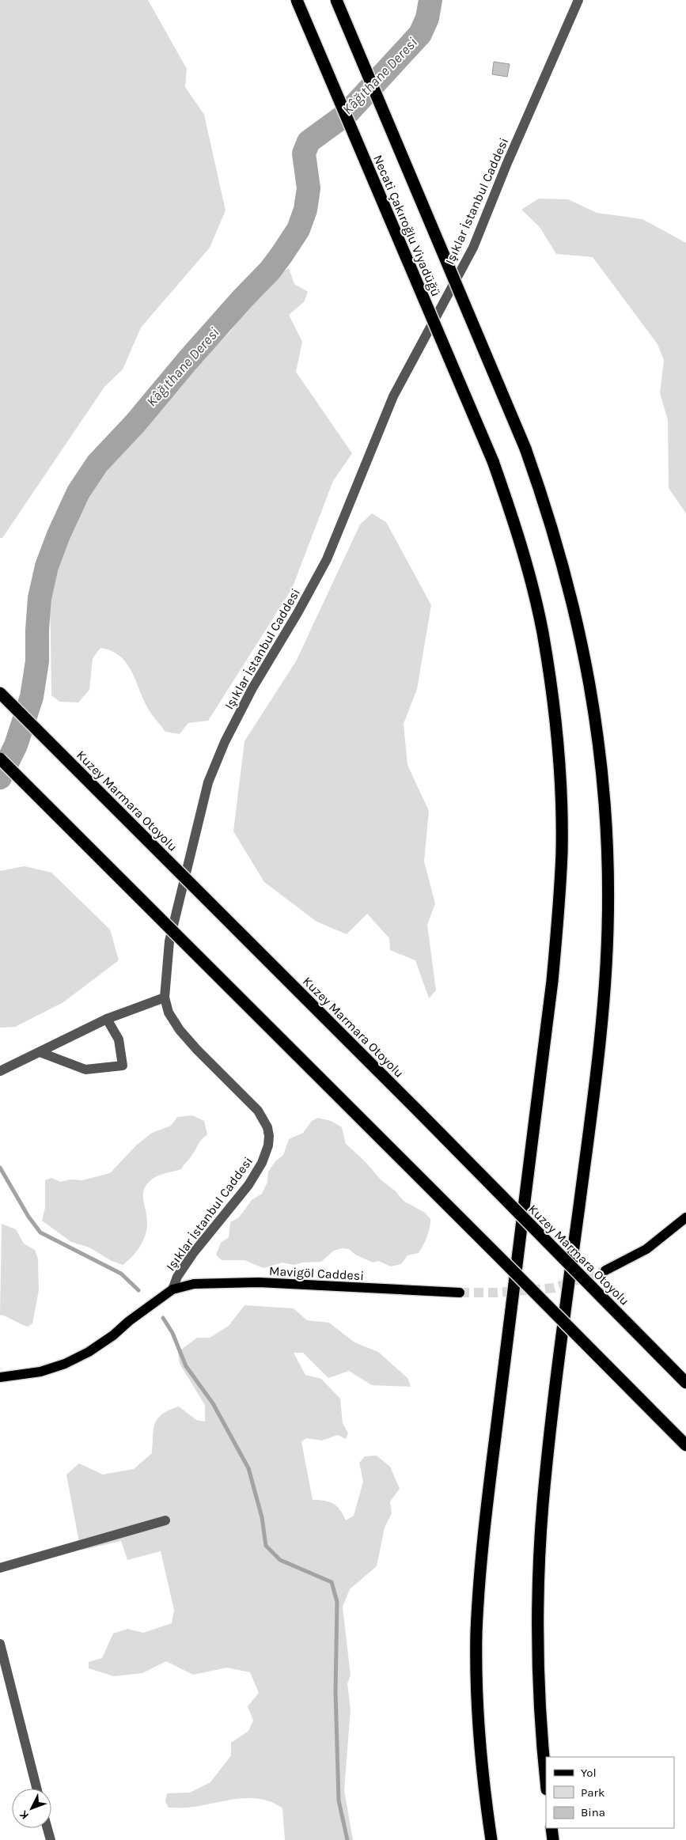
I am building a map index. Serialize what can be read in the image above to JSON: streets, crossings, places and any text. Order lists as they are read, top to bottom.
{
  "streets": {
    "highway": ["Necati Çakıroğlu Viyadüğü", "Kuzey Marmara Otoyolu"],
    "main road": ["Mavigöl Caddesi"],
    "street": ["Işıklar İstanbul Caddesi"]
  },
  "crossings": [
    ["Işıklar İstanbul Caddesi", "Mavigöl Caddesi"]
  ],
  "water": ["Kâğıthane Deresi"],
  "legend": ["Yol", "Park", "Bina"],
  "north": "bottom left"
}
